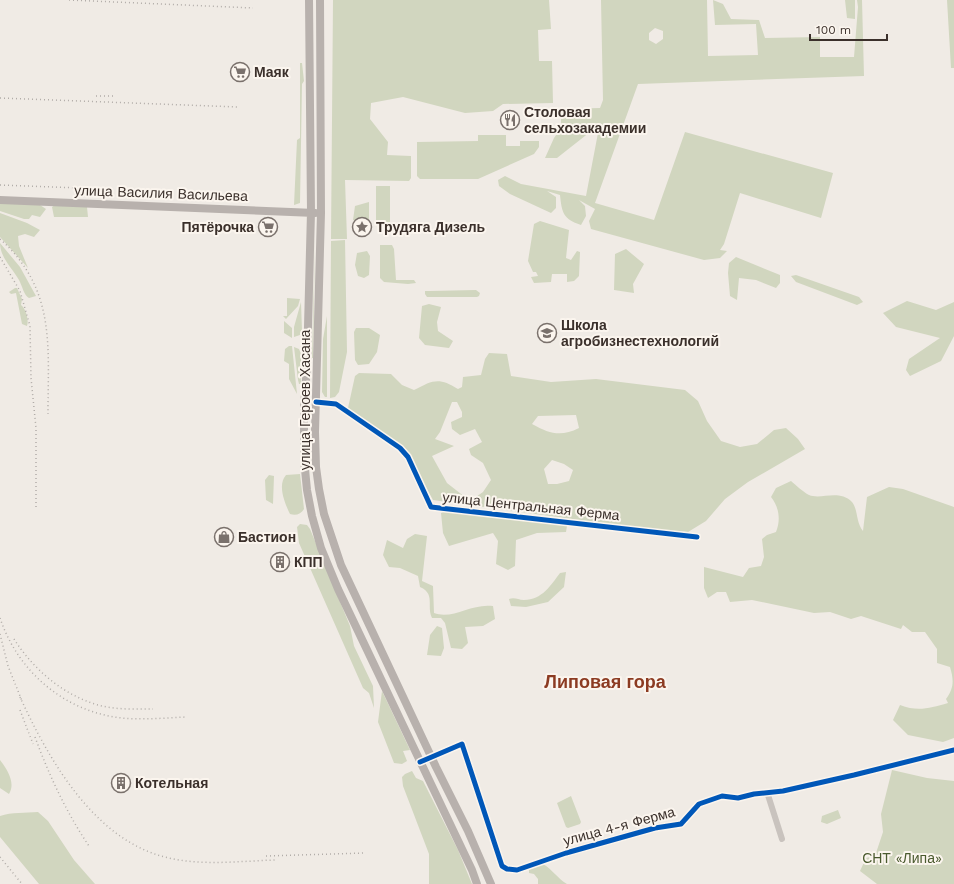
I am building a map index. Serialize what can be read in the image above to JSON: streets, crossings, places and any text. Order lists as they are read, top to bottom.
{
  "streets": {
    "main road": ["улица Василия Васильева", "улица Героев Хасана"],
    "street": ["улица Центральная Ферма", "улица 4-я Ферма"]
  },
  "crossings": [
    ["улица Василия Васильева", "улица Героев Хасана"],
    ["улица Героев Хасана", "улица Центральная Ферма"],
    ["улица Героев Хасана", "улица 4-я Ферма"]
  ],
  "districts": ["Липовая гора"],
  "parks": ["СНТ «Липа»"],
  "places": {
    "supermarket": ["Маяк", "Пятёрочка"],
    "restaurant": ["Столовая сельхозакадемии"],
    "place": ["Трудяга Дизель"],
    "school or university": ["Школа агробизнестехнологий"],
    "shop": ["Бастион"],
    "building": ["КПП", "Котельная"]
  },
  "scale_bar": "100 m"
}
